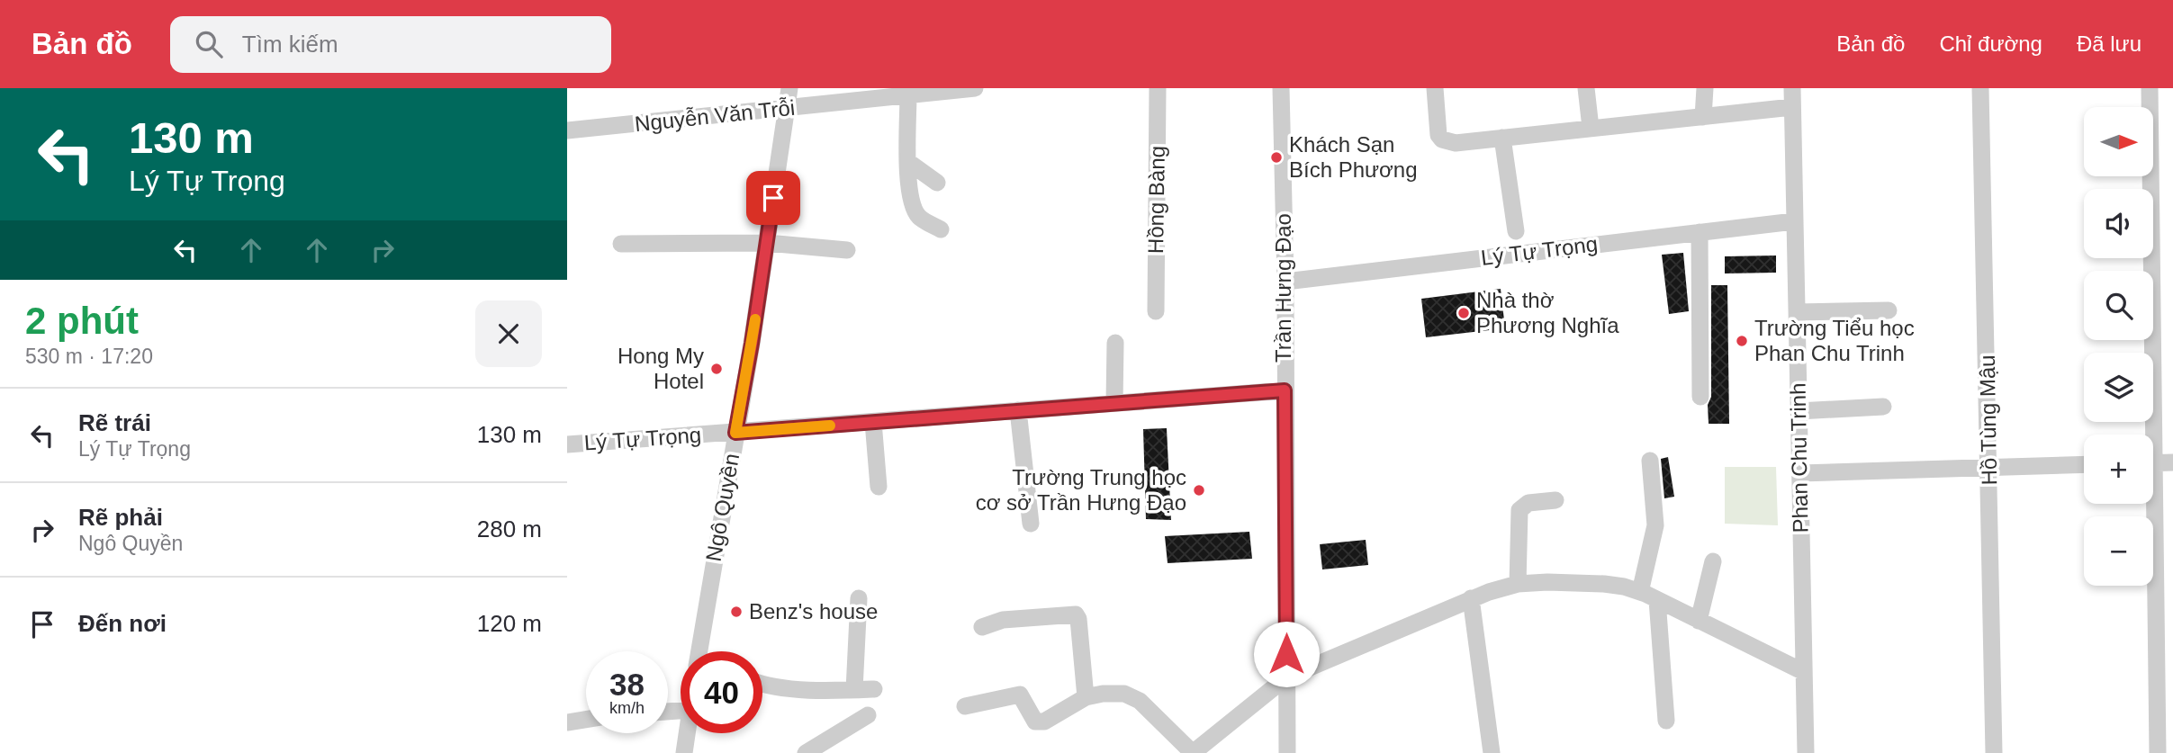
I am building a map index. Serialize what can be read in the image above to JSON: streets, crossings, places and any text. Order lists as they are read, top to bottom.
{
  "streets": {
    "street": [
      "Nguyễn Văn Trỗi",
      "Hồng Bàng",
      "Lý Tự Trọng",
      "Trần Hưng Đạo",
      "Hồ Tùng Mậu",
      "Phan Chu Trinh",
      "Ngô Quyền"
    ]
  },
  "crossings": [
    ["Nguyễn Văn Trỗi", "Ngô Quyền"],
    ["Lý Tự Trọng", "Trần Hưng Đạo"],
    ["Lý Tự Trọng", "Phan Chu Trinh"],
    ["Lý Tự Trọng", "Ngô Quyền"]
  ],
  "places": [
    "Khách Sạn Bích Phương",
    "Nhà thờ Phương Nghĩa",
    "Trường Tiểu học Phan Chu Trinh",
    "Hong My Hotel",
    "Trường Trung học cơ sở Trần Hưng Đạo",
    "Benz's house"
  ],
  "north": "right",
  "page": {
    "header": "Bản đồ",
    "search": "Tìm kiếm",
    "nav": ["Bản đồ", "Chỉ đường", "Đã lưu"],
    "turn": ["130 m", "Lý Tự Trọng"],
    "map_buttons": ["+", "−"],
    "heading": ["2 phút", "530 m · 17:20"],
    "list": [
      {
        "name": "Rẽ trái",
        "note": "Lý Tự Trọng",
        "value": "130 m"
      },
      {
        "name": "Rẽ phải",
        "note": "Ngô Quyền",
        "value": "280 m"
      },
      {
        "name": "Đến nơi",
        "value": "120 m"
      }
    ],
    "speed": "38 km/h",
    "limit": "40"
  }
}
